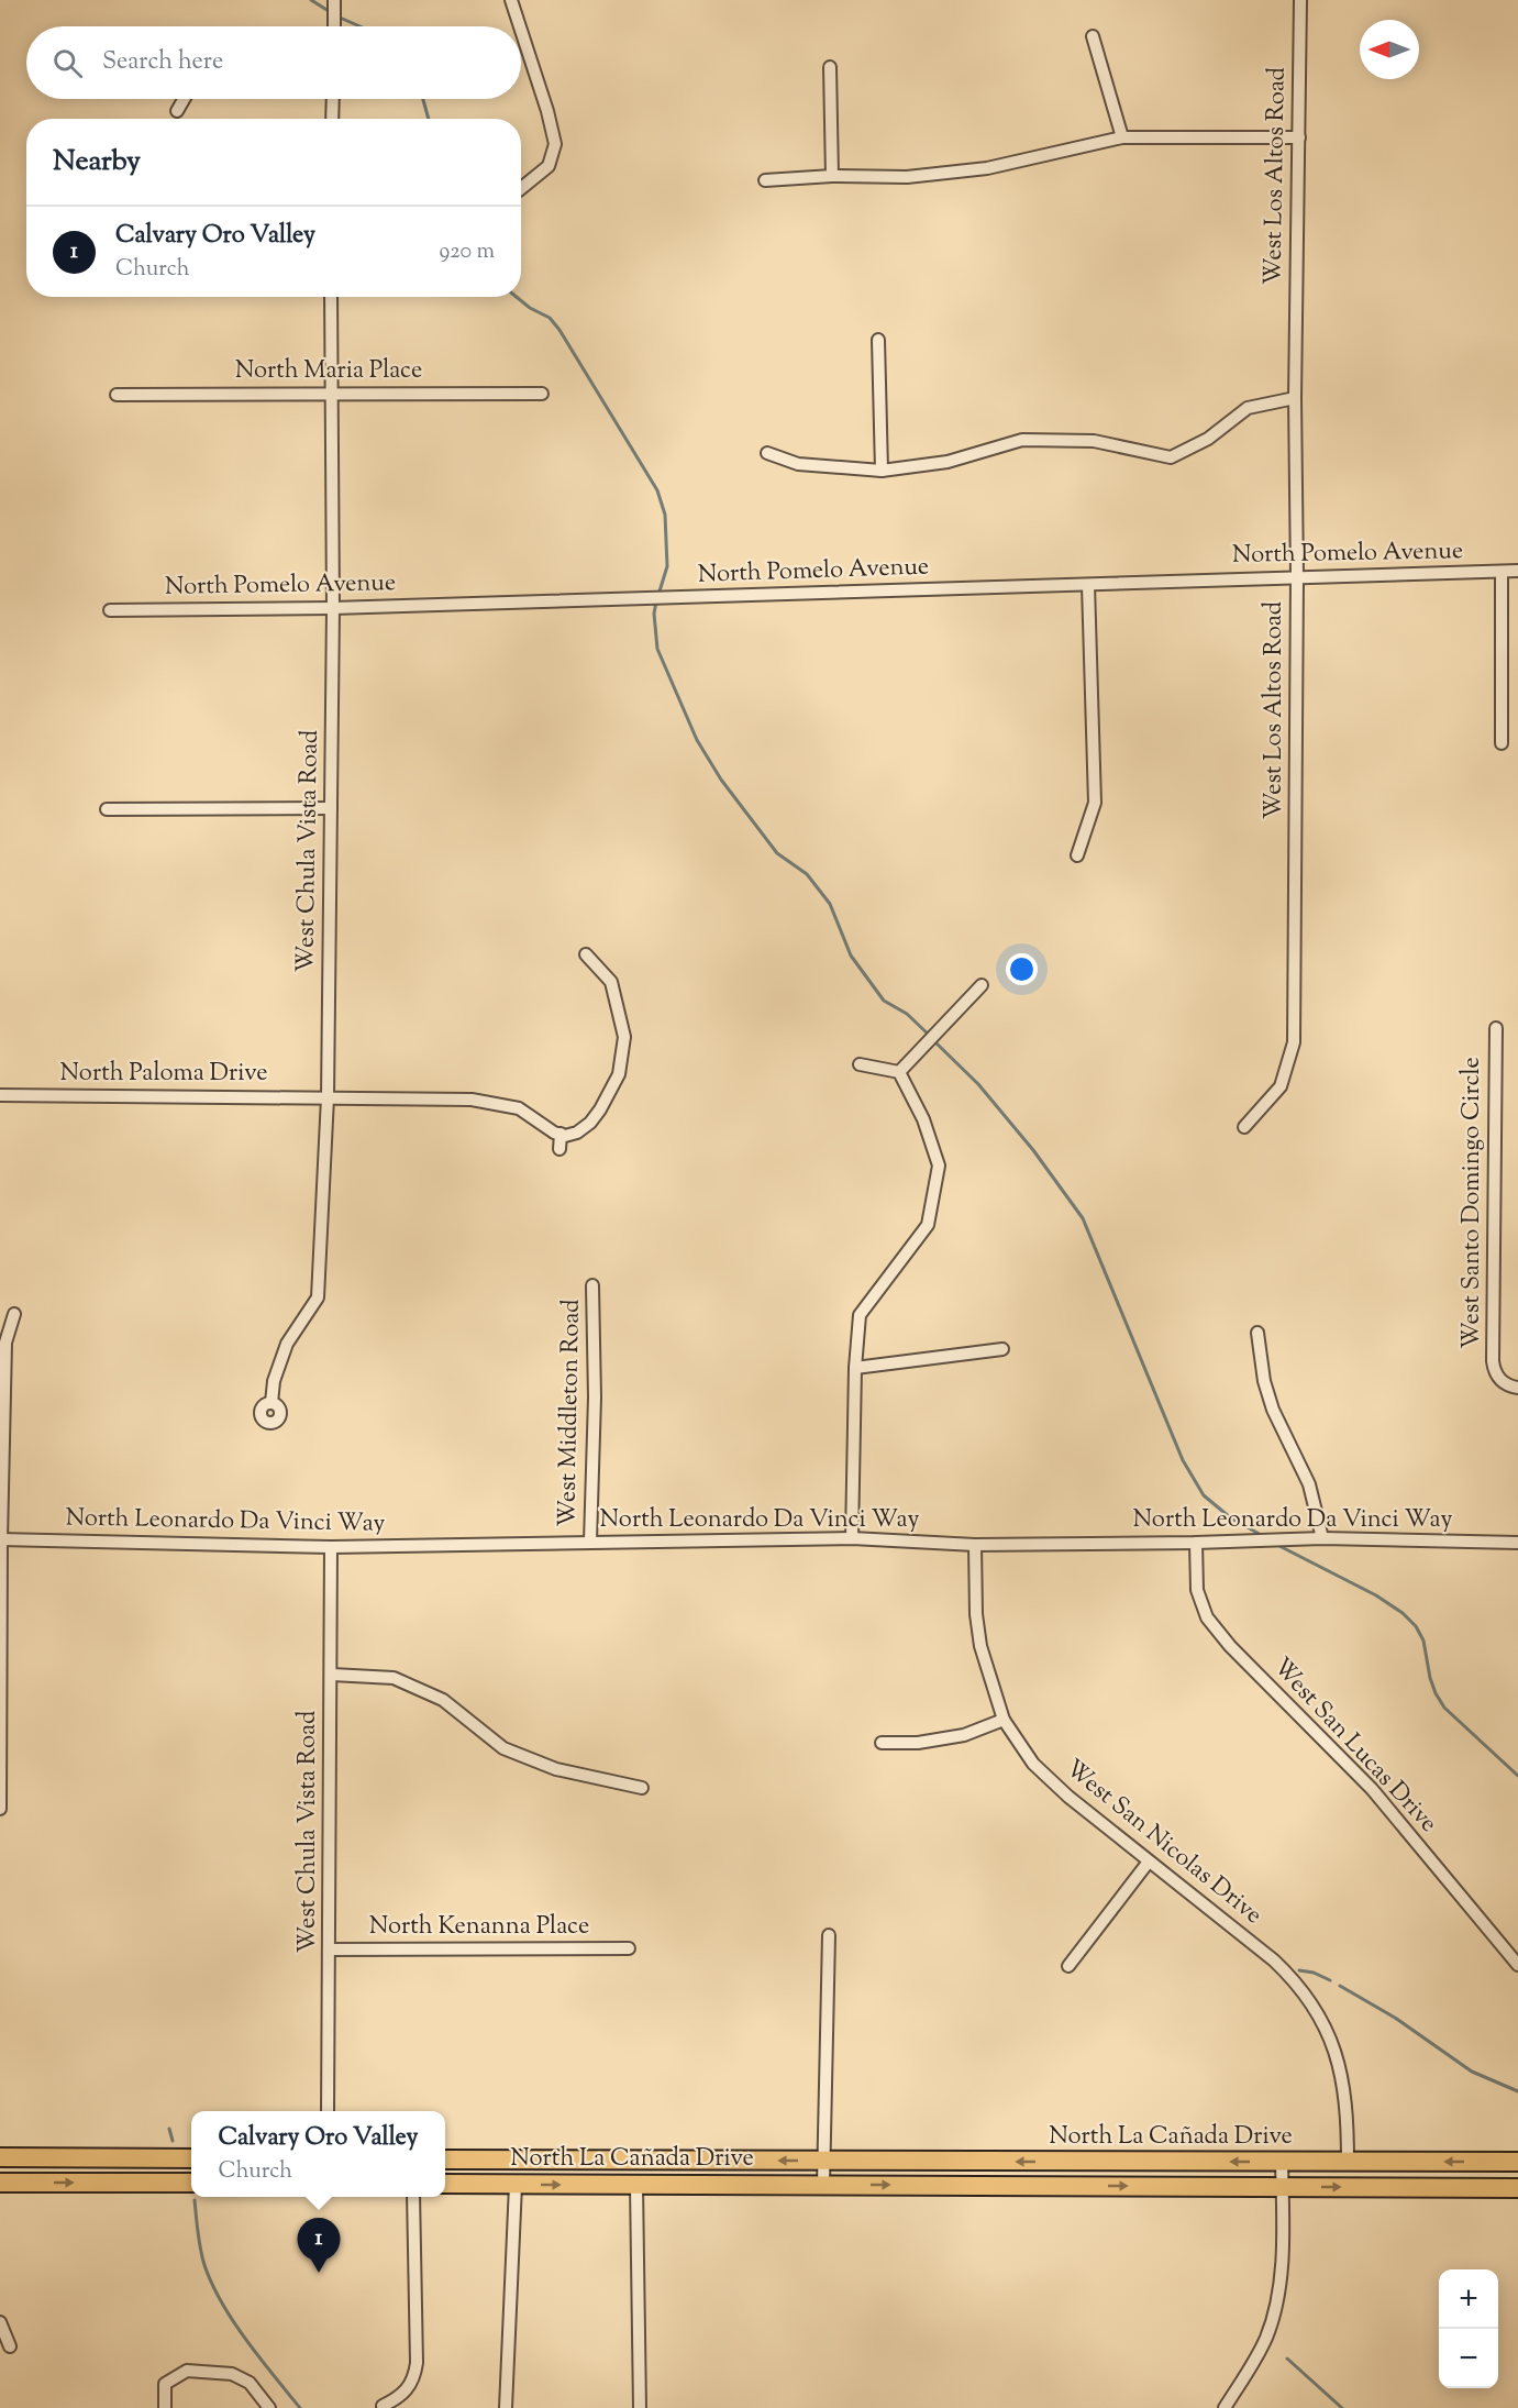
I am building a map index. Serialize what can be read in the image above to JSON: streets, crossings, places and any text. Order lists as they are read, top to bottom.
{
  "streets": {
    "main road": ["North La Cañada Drive"],
    "street": [
      "West Los Altos Road",
      "North Maria Place",
      "North Pomelo Avenue",
      "West Chula Vista Road",
      "North Paloma Drive",
      "West Santo Domingo Circle",
      "West Middleton Road",
      "North Leonardo Da Vinci Way",
      "West San Lucas Drive",
      "West San Nicolas Drive",
      "North Kenanna Place"
    ]
  },
  "crossings": [
    ["West Los Altos Road", "North Pomelo Avenue"],
    ["North Maria Place", "West Chula Vista Road"],
    ["North Pomelo Avenue", "West Chula Vista Road"],
    ["West Chula Vista Road", "North Paloma Drive"],
    ["West Chula Vista Road", "North Leonardo Da Vinci Way"],
    ["West Chula Vista Road", "North Kenanna Place"],
    ["West Middleton Road", "North Leonardo Da Vinci Way"],
    ["North Leonardo Da Vinci Way", "West San Lucas Drive"],
    ["North Leonardo Da Vinci Way", "West San Nicolas Drive"],
    ["West San Nicolas Drive", "North La Cañada Drive"]
  ],
  "north": "left",
  "page": {
    "search": "Search here",
    "heading": "Nearby",
    "list": [
      {
        "mark": "1",
        "name": "Calvary Oro Valley",
        "note": "Church",
        "value": "920 m"
      }
    ],
    "popup": ["Calvary Oro Valley", "Church"],
    "pins": "1",
    "map_buttons": ["+", "−"]
  }
}
